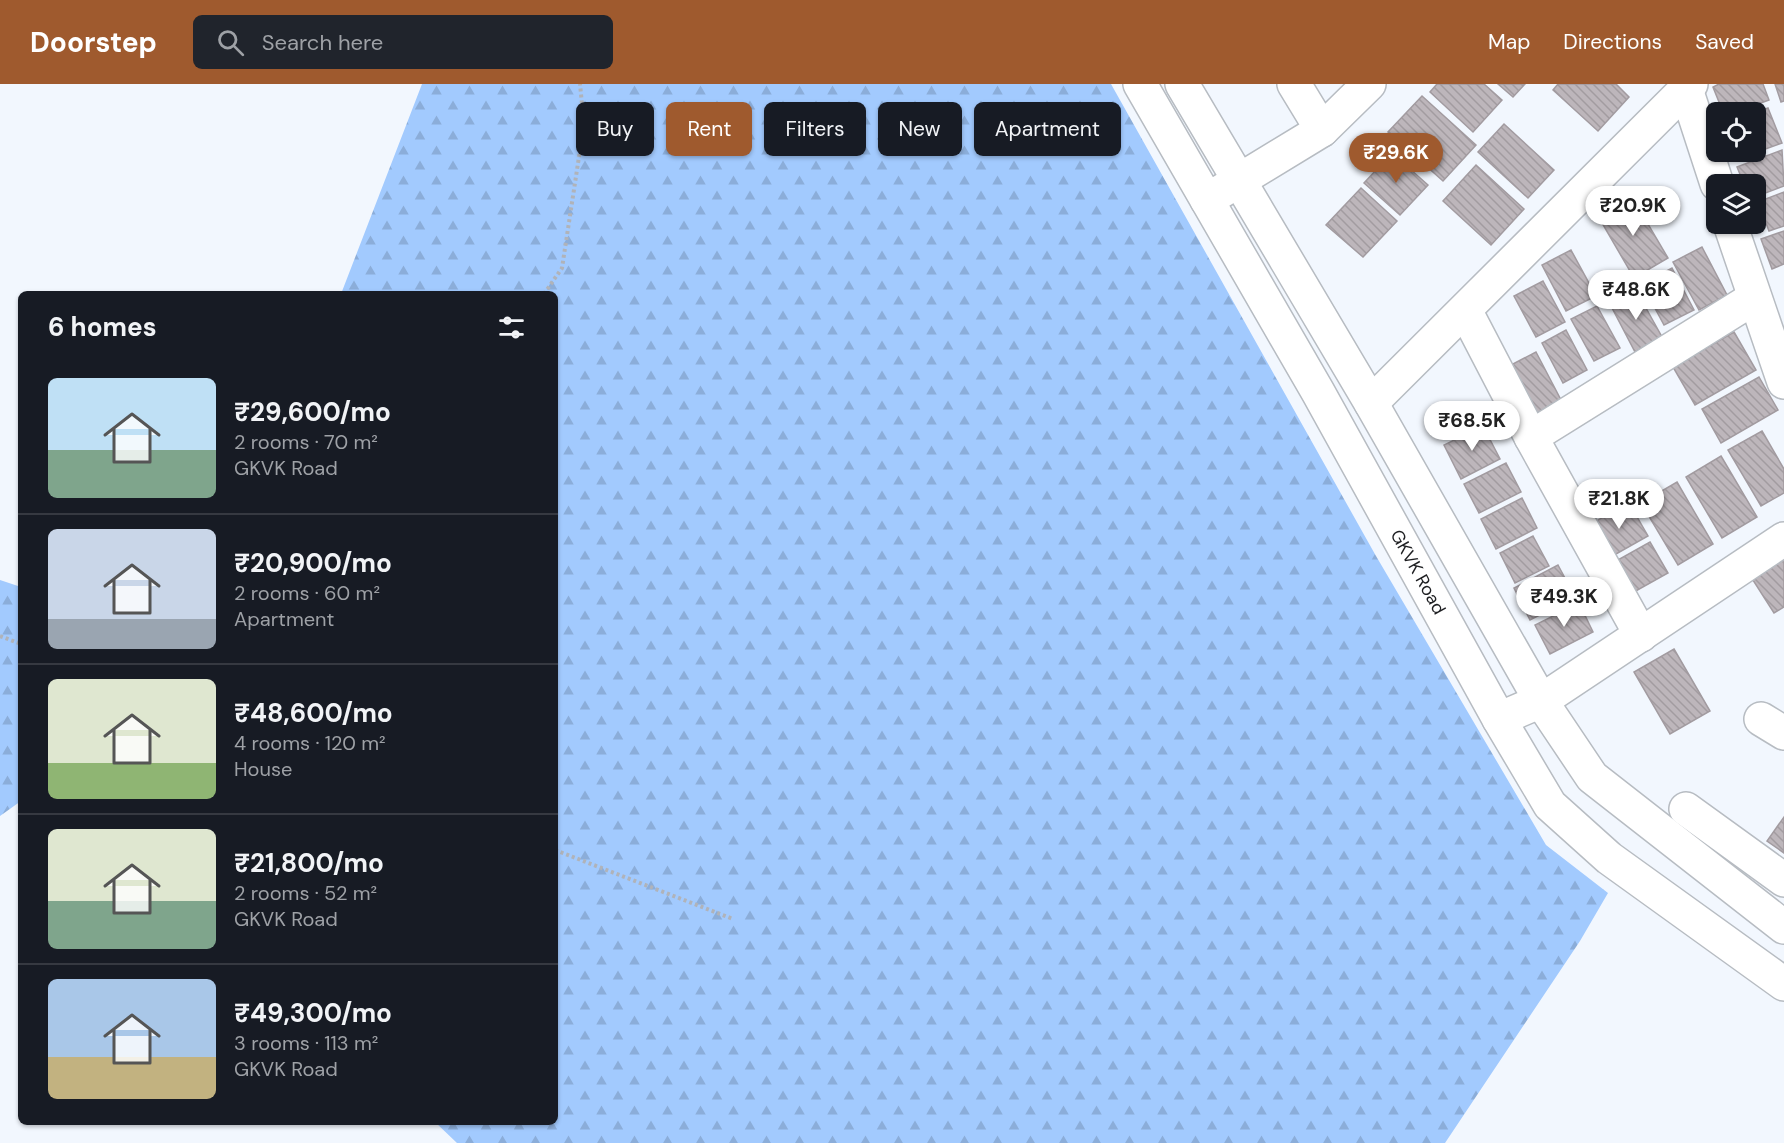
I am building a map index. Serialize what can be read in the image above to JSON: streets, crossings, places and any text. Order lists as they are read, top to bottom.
{
  "streets": {
    "main road": ["GKVK Road"]
  },
  "page": {
    "header": "Doorstep",
    "search": "Search here",
    "nav": ["Map", "Directions", "Saved"],
    "chip": [
      "Buy",
      "Rent",
      "Filters",
      "New",
      "Apartment"
    ],
    "price": [
      "₹29.6K",
      "₹20.9K",
      "₹48.6K",
      "₹68.5K",
      "₹21.8K",
      "₹49.3K"
    ],
    "heading": "6 homes",
    "list": [
      {
        "name": "₹29,600/mo",
        "note": "2 rooms · 70 m² · GKVK Road"
      },
      {
        "name": "₹20,900/mo",
        "note": "2 rooms · 60 m² · Apartment"
      },
      {
        "name": "₹48,600/mo",
        "note": "4 rooms · 120 m² · House"
      },
      {
        "name": "₹21,800/mo",
        "note": "2 rooms · 52 m² · GKVK Road"
      },
      {
        "name": "₹49,300/mo",
        "note": "3 rooms · 113 m² · GKVK Road"
      }
    ]
  }
}
